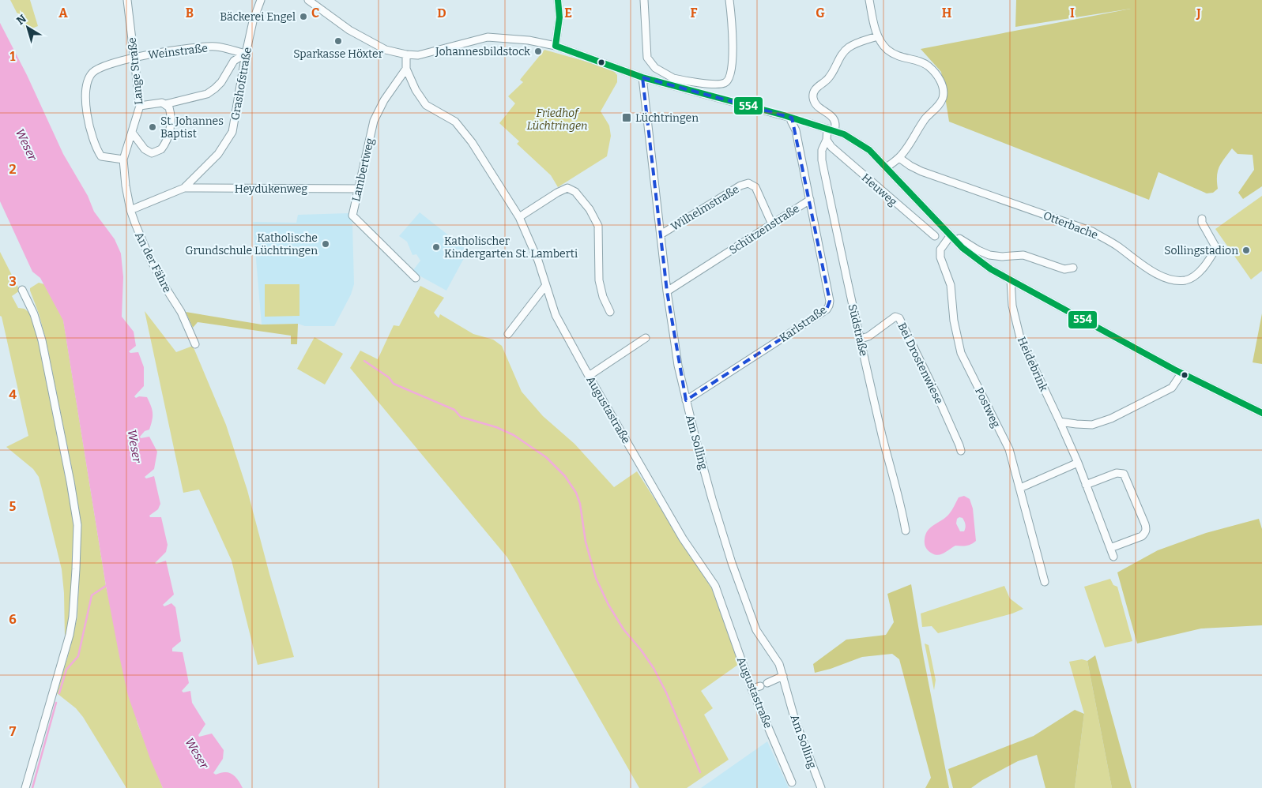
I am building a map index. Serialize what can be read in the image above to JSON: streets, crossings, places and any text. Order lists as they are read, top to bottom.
{
  "streets": {
    "street": [
      "Weinstraße",
      "Lange Straße",
      "Grashofstraße",
      "Lambertweg",
      "Heydukenweg",
      "Heuweg",
      "Wilhelmstraße",
      "Otterbache",
      "Schützenstraße",
      "An der Fähre",
      "Karlstraße",
      "Südstraße",
      "Bei Drostenwiese",
      "Heidebrink",
      "Postweg",
      "Augustastraße",
      "Am Solling"
    ]
  },
  "crossings": [
    ["Weinstraße", "Lange Straße"],
    ["Weinstraße", "Grashofstraße"],
    ["Lange Straße", "Grashofstraße"],
    ["Lange Straße", "An der Fähre"],
    ["Grashofstraße", "Heydukenweg"],
    ["Grashofstraße", "An der Fähre"],
    ["Lambertweg", "Heydukenweg"],
    ["Lambertweg", "Augustastraße"],
    ["Heuweg", "Südstraße"],
    ["Heuweg", "Heidebrink"],
    ["Heuweg", "Postweg"],
    ["Wilhelmstraße", "Schützenstraße"],
    ["Wilhelmstraße", "Am Solling"],
    ["Schützenstraße", "Karlstraße"],
    ["Schützenstraße", "Am Solling"],
    ["Karlstraße", "Am Solling"],
    ["Südstraße", "Bei Drostenwiese"]
  ],
  "water": ["Weser"],
  "parks": ["Friedhof Lüchtringen"],
  "places": {
    "other": [
      "Bäckerei Engel",
      "Sparkasse Höxter",
      "Johannesbildstock",
      "St. Johannes Baptist",
      "Katholische Grundschule Lüchtringen",
      "Katholischer Kindergarten St. Lamberti",
      "Sollingstadion"
    ],
    "transit": ["Lüchtringen"]
  },
  "lines": ["transit line 554"],
  "north": "top left",
  "grid": {
    "columns": [
      "A",
      "B",
      "C",
      "D",
      "E",
      "F",
      "G",
      "H",
      "I",
      "J"
    ],
    "rows": [
      "1",
      "2",
      "3",
      "4",
      "5",
      "6",
      "7"
    ]
  }
}
